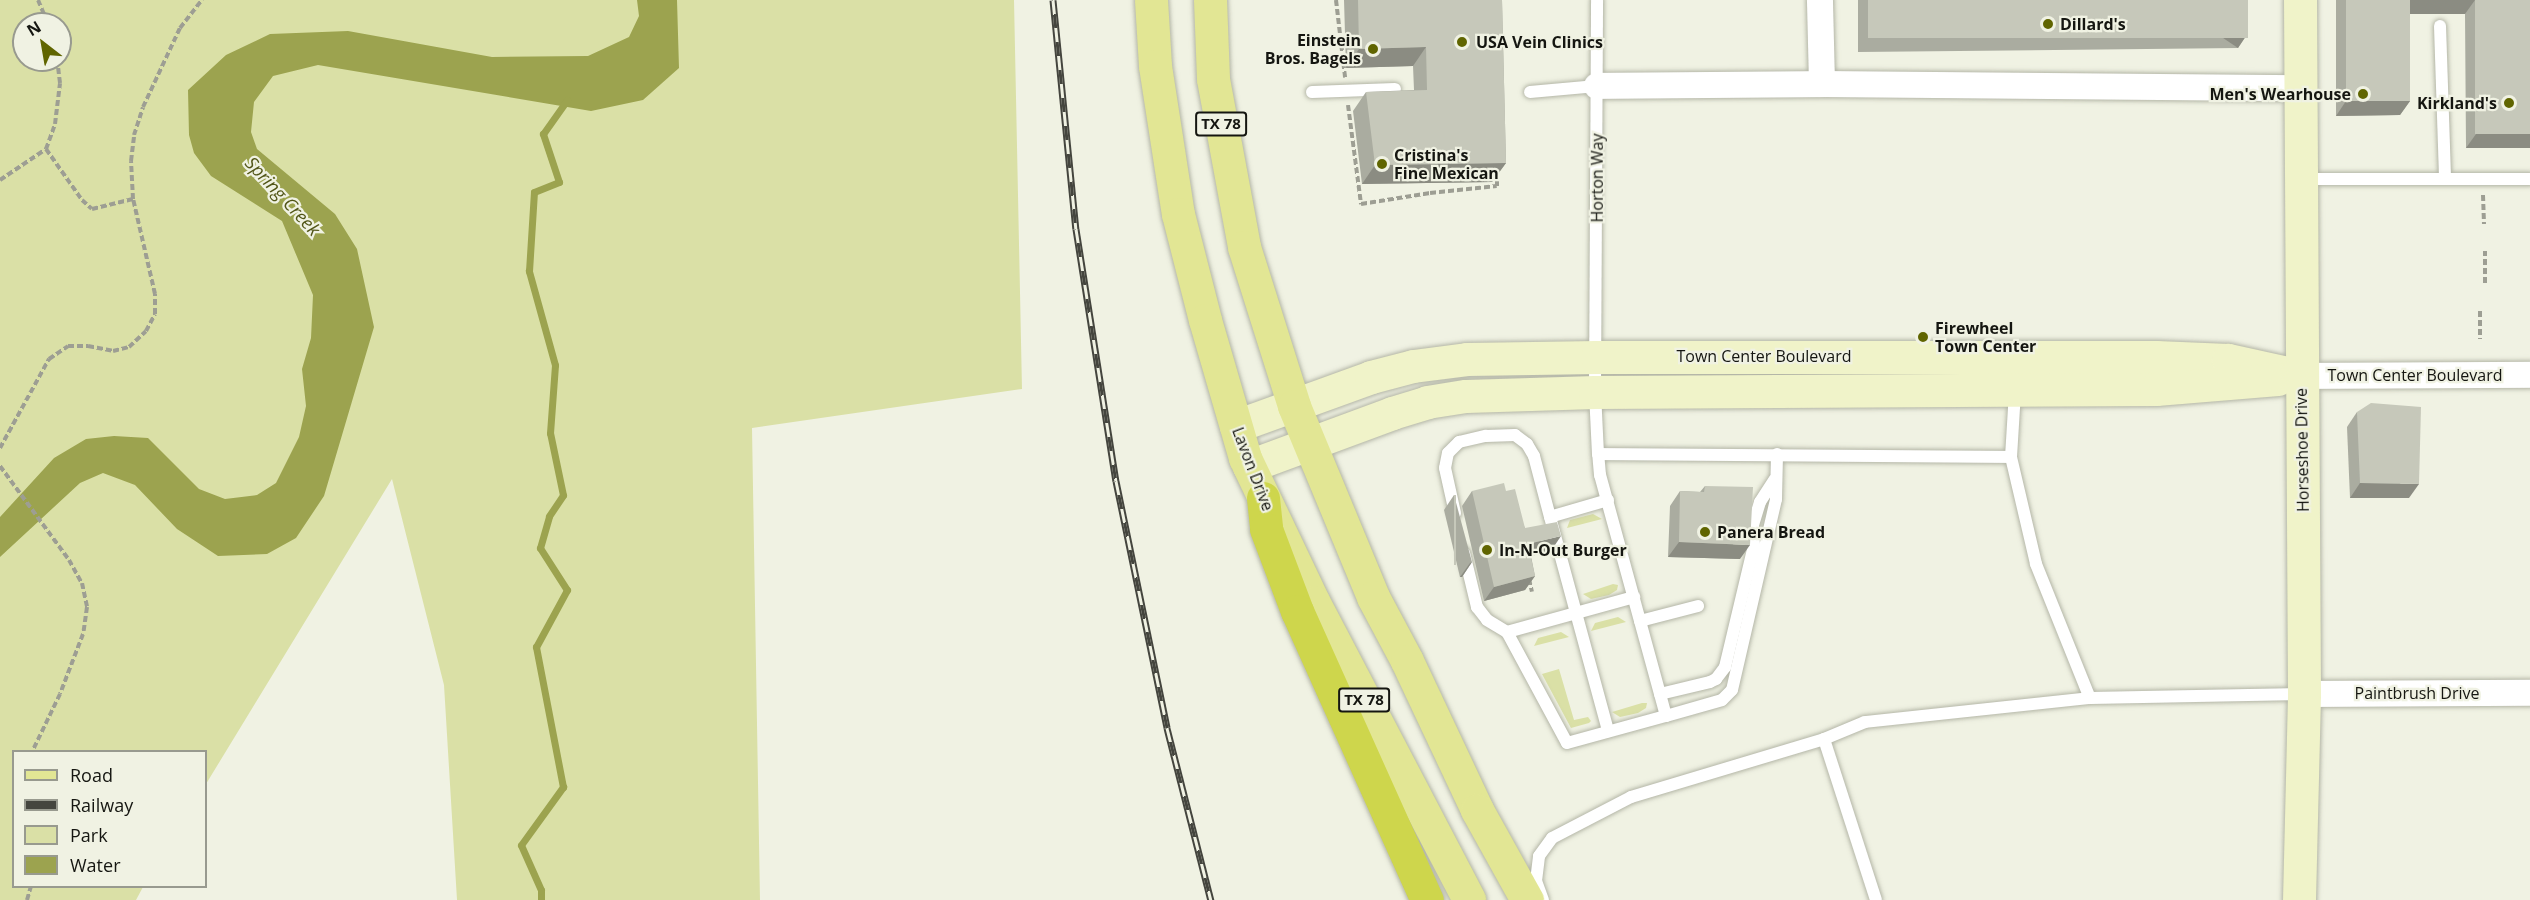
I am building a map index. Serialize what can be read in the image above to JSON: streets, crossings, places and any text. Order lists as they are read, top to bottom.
{
  "streets": {
    "main road": ["TX 78", "Lavon Drive"],
    "street": ["Town Center Boulevard", "Horseshoe Drive", "Paintbrush Drive"],
    "lane": ["Horton Way"]
  },
  "crossings": [
    ["TX 78", "Town Center Boulevard"],
    ["Horton Way", "Town Center Boulevard"],
    ["Town Center Boulevard", "Horseshoe Drive"],
    ["Town Center Boulevard", "Lavon Drive"],
    ["Horseshoe Drive", "Paintbrush Drive"]
  ],
  "water": ["Spring Creek"],
  "places": [
    "Dillard's",
    "USA Vein Clinics",
    "Einstein Bros. Bagels",
    "Men's Wearhouse",
    "Kirkland's",
    "Cristina's Fine Mexican",
    "Firewheel Town Center",
    "Panera Bread",
    "In-N-Out Burger"
  ],
  "legend": [
    "Road",
    "Railway",
    "Park",
    "Water"
  ],
  "north": "top left"
}
